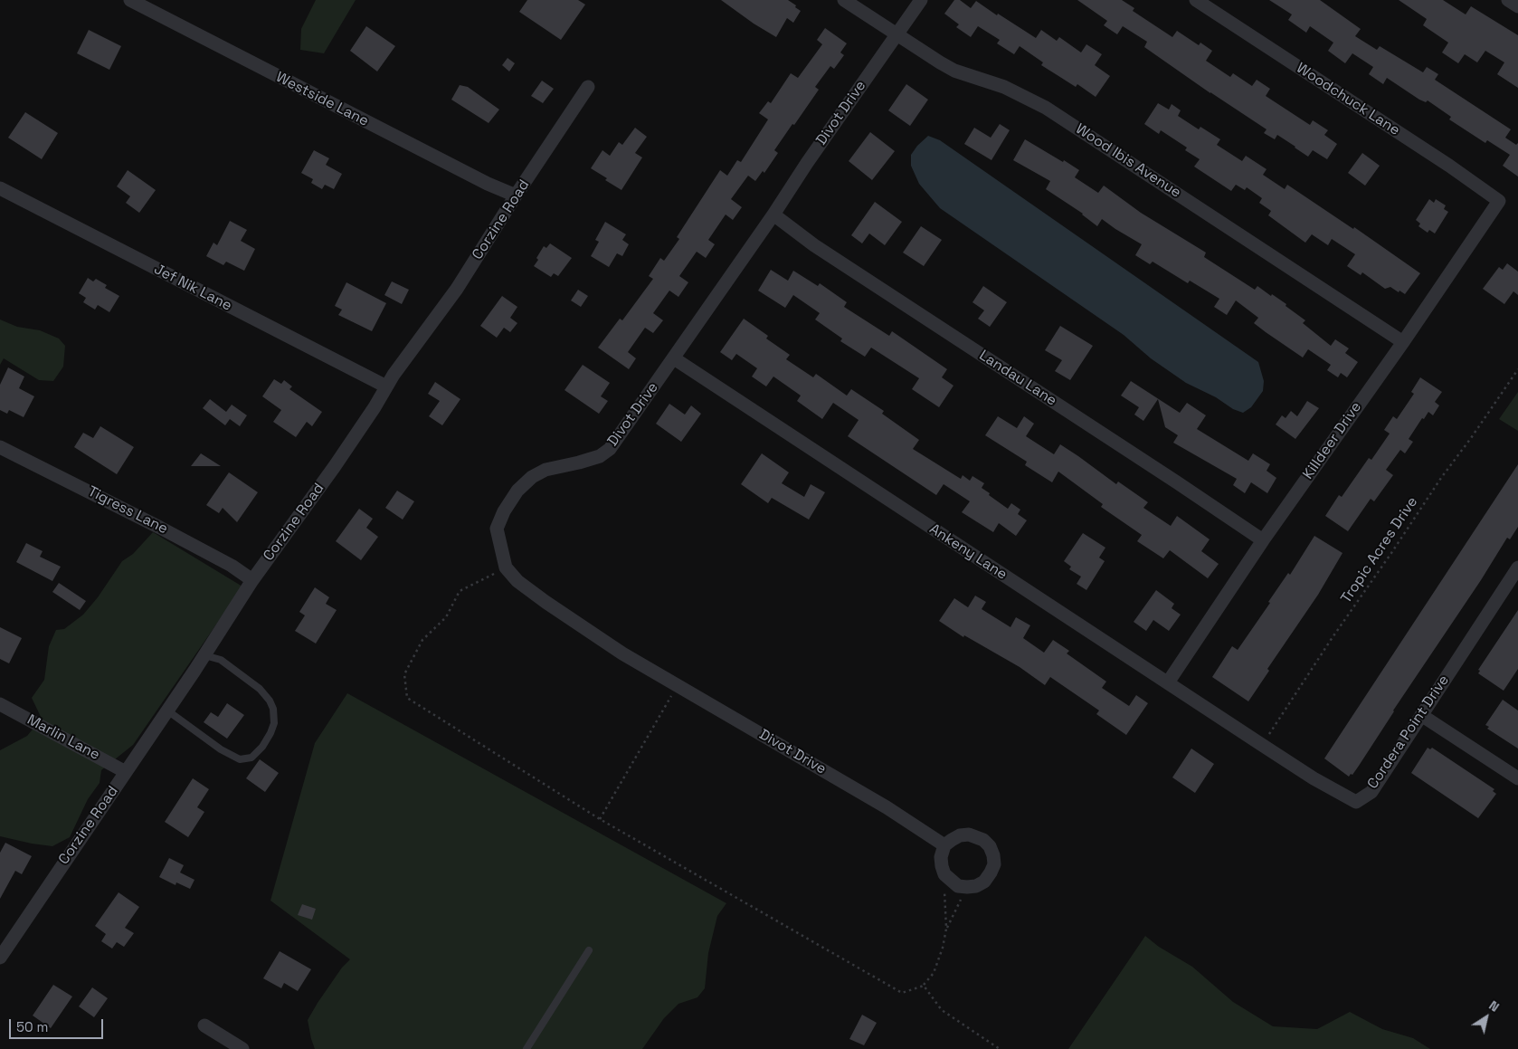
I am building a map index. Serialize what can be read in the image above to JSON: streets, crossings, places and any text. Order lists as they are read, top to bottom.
{
  "streets": {
    "street": [
      "Westside Lane",
      "Woodchuck Lane",
      "Divot Drive",
      "Wood Ibis Avenue",
      "Corzine Road",
      "Jef Nik Lane",
      "Landau Lane",
      "Killdeer Drive",
      "Tigress Lane",
      "Ankeny Lane",
      "Cordera Point Drive",
      "Marlin Lane"
    ],
    "path": ["Tropic Acres Drive"]
  },
  "crossings": [
    ["Westside Lane", "Corzine Road"],
    ["Woodchuck Lane", "Killdeer Drive"],
    ["Divot Drive", "Wood Ibis Avenue"],
    ["Divot Drive", "Landau Lane"],
    ["Divot Drive", "Ankeny Lane"],
    ["Wood Ibis Avenue", "Killdeer Drive"],
    ["Corzine Road", "Jef Nik Lane"],
    ["Corzine Road", "Tigress Lane"],
    ["Corzine Road", "Marlin Lane"],
    ["Landau Lane", "Killdeer Drive"],
    ["Killdeer Drive", "Ankeny Lane"],
    ["Tropic Acres Drive", "Ankeny Lane"],
    ["Tropic Acres Drive", "Cordera Point Drive"],
    ["Ankeny Lane", "Cordera Point Drive"]
  ],
  "scale_bar": "50 m",
  "north": "top right"
}
